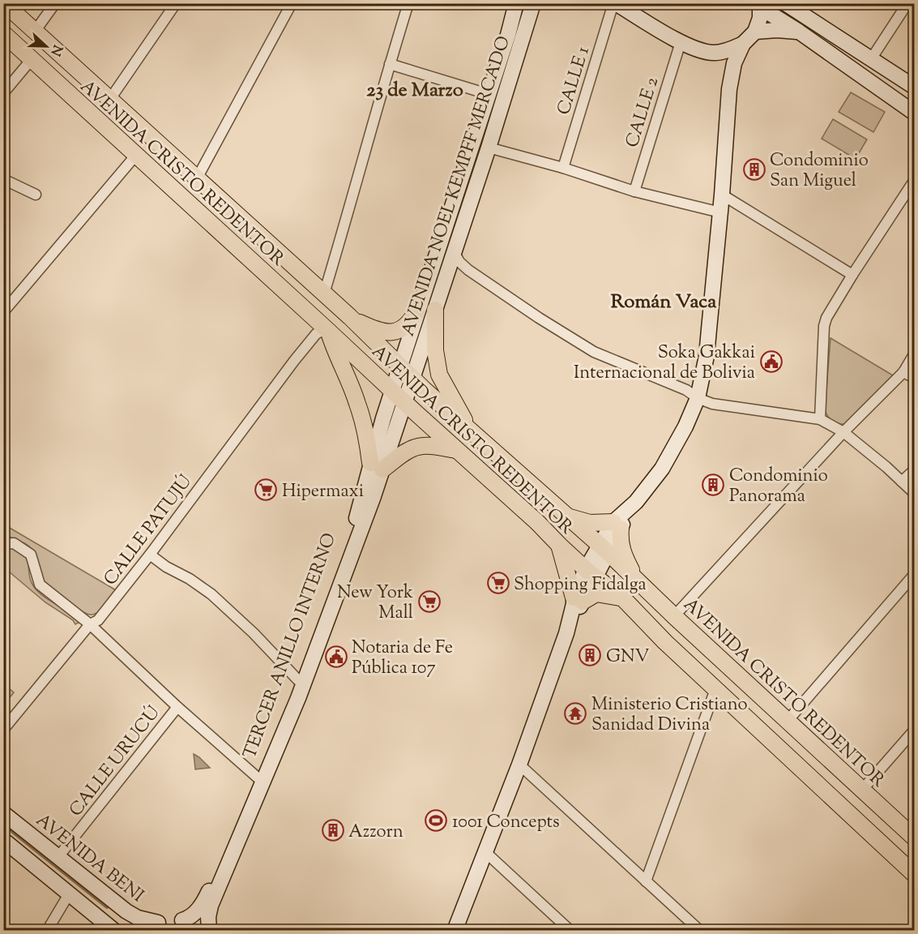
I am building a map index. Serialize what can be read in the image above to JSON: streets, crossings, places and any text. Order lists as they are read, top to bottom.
{
  "streets": {
    "main road": [
      "AVENIDA CRISTO REDENTOR",
      "AVENIDA NOEL KEMPFF MERCADO",
      "TERCER ANILLO INTERNO",
      "AVENIDA BENI"
    ],
    "street": [
      "CALLE 1",
      "CALLE 2",
      "CALLE PATUJÚ",
      "CALLE URUCÚ"
    ]
  },
  "crossings": [
    ["AVENIDA CRISTO REDENTOR", "AVENIDA NOEL KEMPFF MERCADO"],
    ["AVENIDA CRISTO REDENTOR", "CALLE PATUJÚ"],
    ["AVENIDA CRISTO REDENTOR", "TERCER ANILLO INTERNO"],
    ["AVENIDA NOEL KEMPFF MERCADO", "TERCER ANILLO INTERNO"],
    ["CALLE URUCÚ", "AVENIDA BENI"]
  ],
  "districts": ["23 de Marzo", "Román Vaca"],
  "places": {
    "building": [
      "Condominio San Miguel",
      "Condominio Panorama",
      "GNV",
      "Azzorn"
    ],
    "public building": ["Soka Gakkai Internacional de Bolivia", "Notaria de Fe Pública 107"],
    "supermarket": ["Hipermaxi", "Shopping Fidalga", "New York Mall"],
    "temple": ["Ministerio Cristiano Sanidad Divina"],
    "sports": ["1001 Concepts"]
  },
  "north": "right"
}
